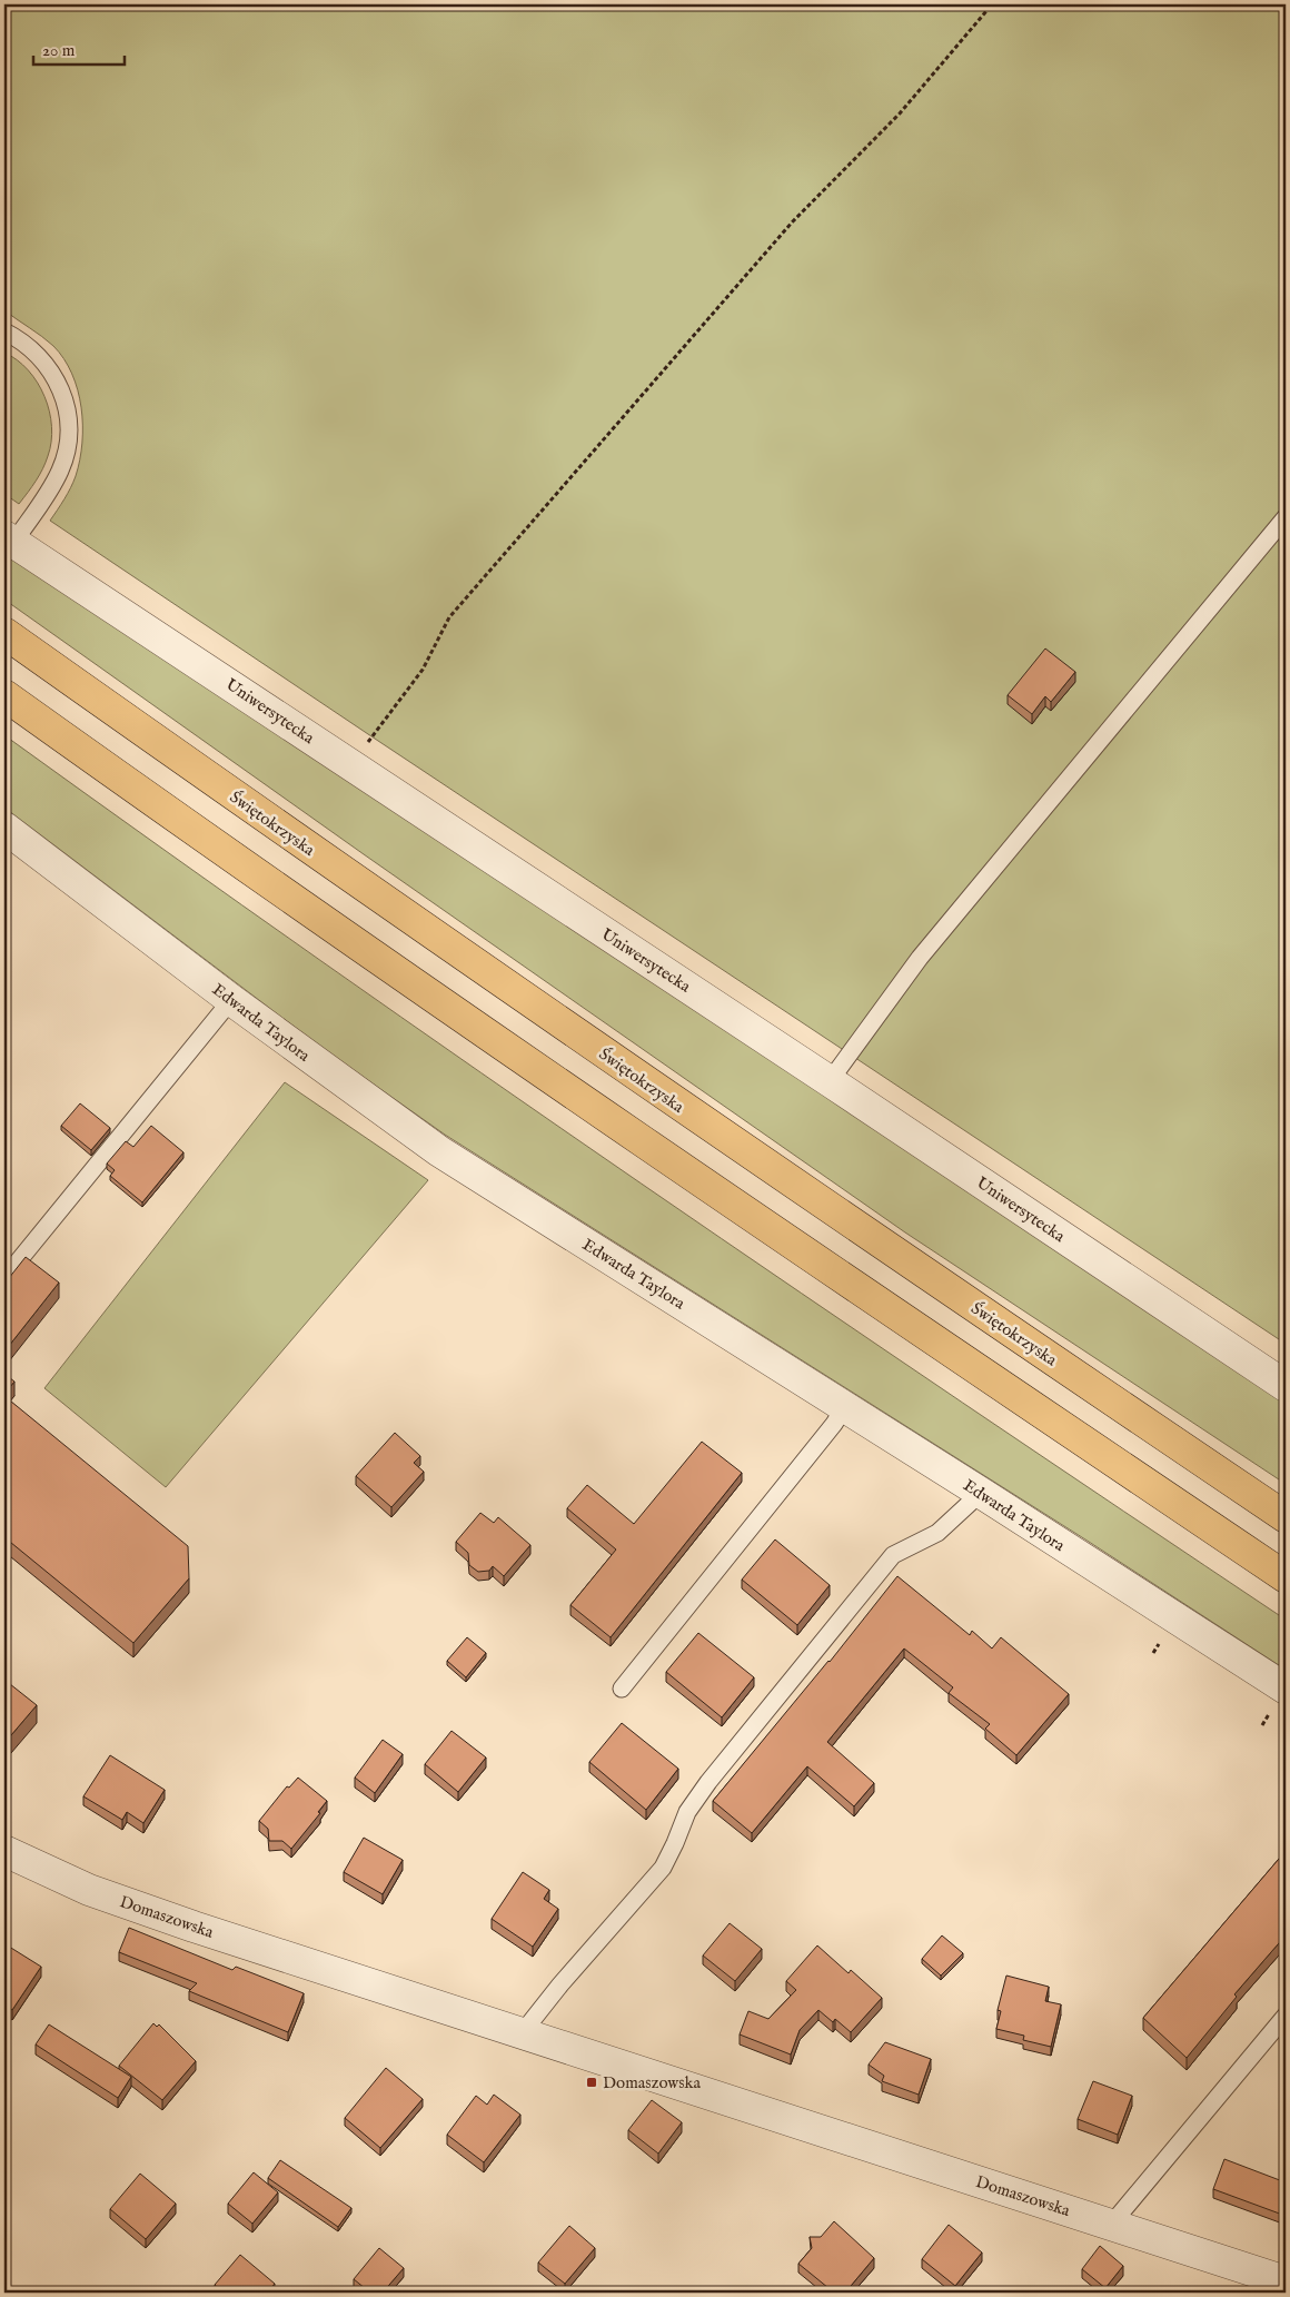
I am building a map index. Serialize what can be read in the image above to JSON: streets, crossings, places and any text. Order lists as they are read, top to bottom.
{
  "streets": {
    "highway": ["Świętokrzyska"],
    "street": ["Uniwersytecka", "Edwarda Taylora", "Domaszowska"]
  },
  "places": {
    "transit": ["Domaszowska"]
  },
  "scale_bar": "20 m"
}
